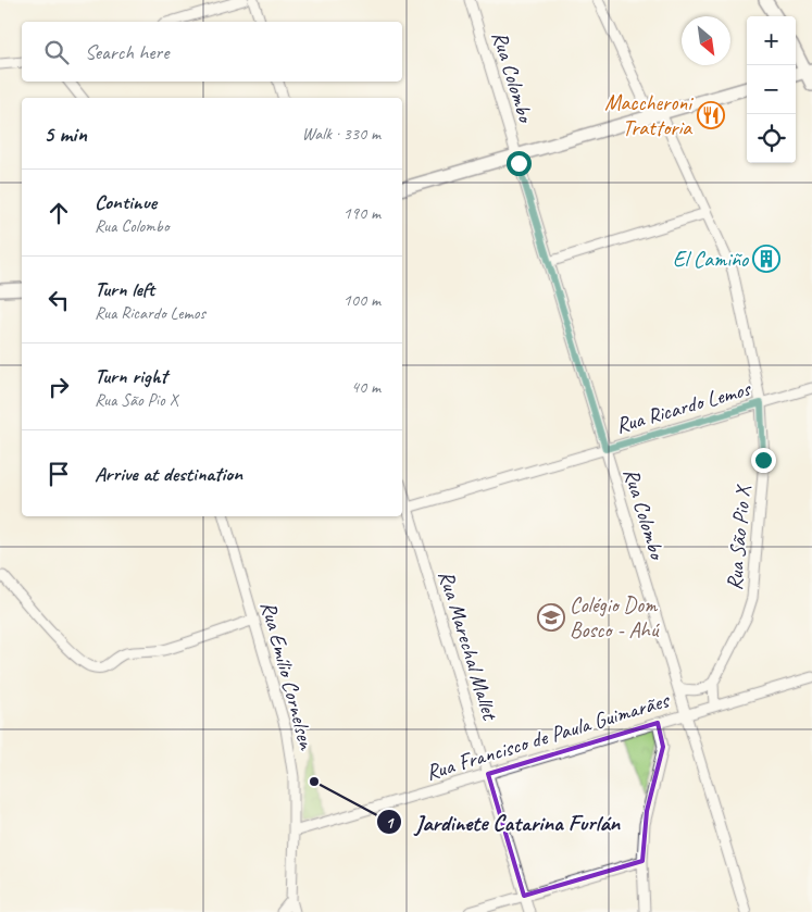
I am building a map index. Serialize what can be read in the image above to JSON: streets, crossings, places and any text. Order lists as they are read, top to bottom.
{
  "streets": {
    "street": [
      "Rua Colombo",
      "Rua Ricardo Lemos",
      "Rua São Pio X",
      "Rua Marechal Mallet",
      "Rua Emílio Cornelsen",
      "Rua Francisco de Paula Guimarães"
    ]
  },
  "crossings": [
    ["Rua Colombo", "Rua Ricardo Lemos"],
    ["Rua Colombo", "Rua Francisco de Paula Guimarães"],
    ["Rua Ricardo Lemos", "Rua São Pio X"],
    ["Rua Ricardo Lemos", "Rua Marechal Mallet"],
    ["Rua São Pio X", "Rua Francisco de Paula Guimarães"],
    ["Rua Marechal Mallet", "Rua Francisco de Paula Guimarães"],
    ["Rua Emílio Cornelsen", "Rua Francisco de Paula Guimarães"]
  ],
  "places": {
    "restaurant": ["Maccheroni Trattoria"],
    "building": ["El Camiño"],
    "school or university": ["Colégio Dom Bosco - Ahú"],
    "other": ["Jardinete Catarina Furlán"]
  },
  "north": "bottom right",
  "page": {
    "map_buttons": ["+", "−"],
    "search": "Search here",
    "heading": ["5 min", "Walk · 330 m"],
    "list": [
      ["Continue", "Rua Colombo", "190 m"],
      ["Turn left", "Rua Ricardo Lemos", "100 m"],
      ["Turn right", "Rua São Pio X", "40 m"],
      "Arrive at destination"
    ]
  }
}
